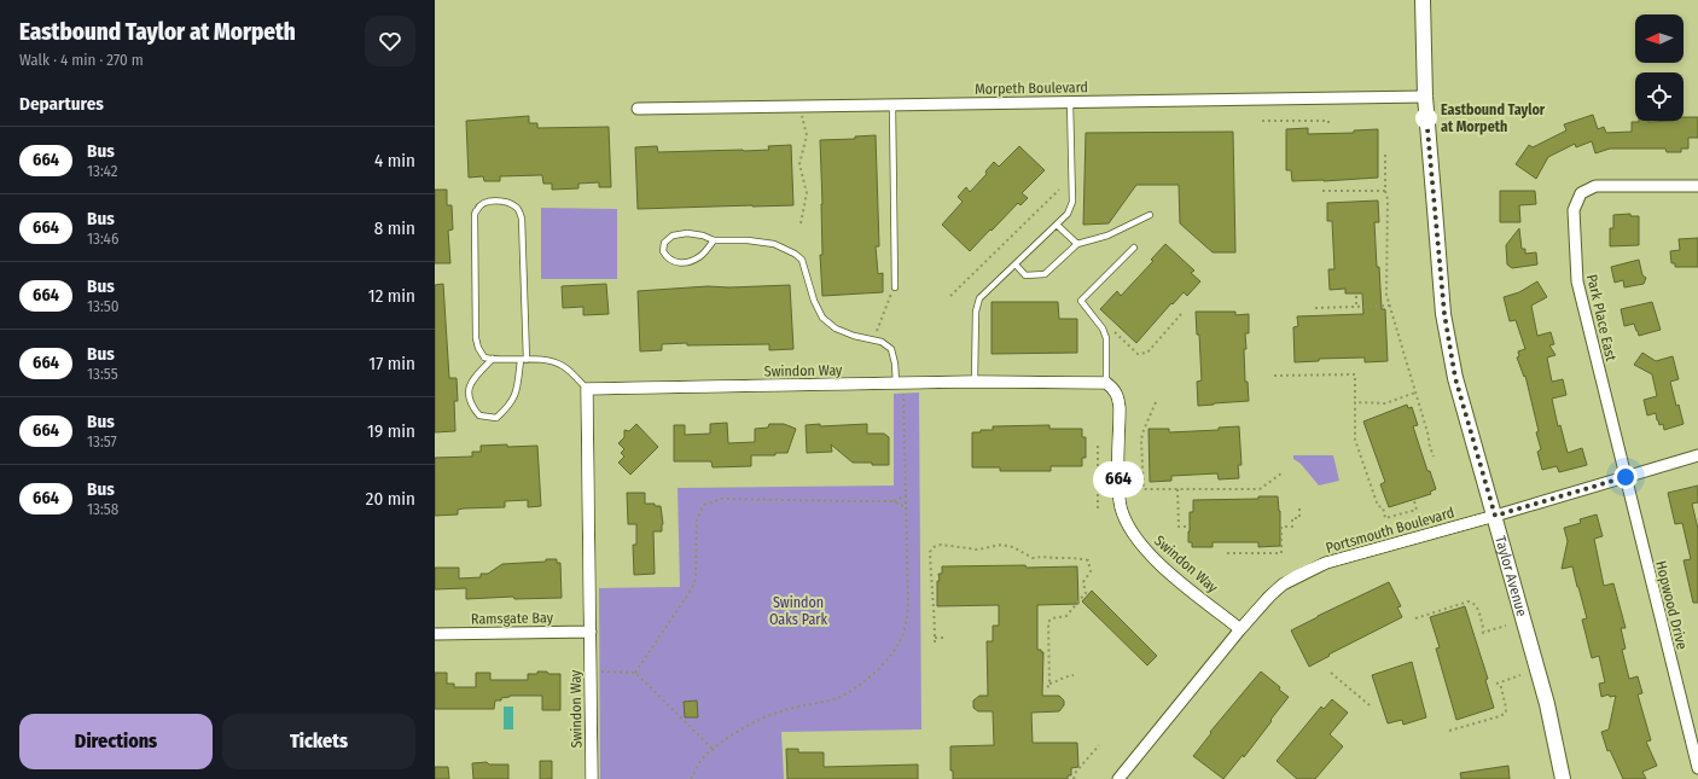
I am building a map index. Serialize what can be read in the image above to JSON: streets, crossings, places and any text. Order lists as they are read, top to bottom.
{
  "streets": {
    "street": [
      "Morpeth Boulevard",
      "Park Place East",
      "Swindon Way",
      "Portsmouth Boulevard",
      "Taylor Avenue",
      "Hopwood Drive",
      "Ramsgate Bay"
    ]
  },
  "crossings": [
    ["Morpeth Boulevard", "Taylor Avenue"],
    ["Park Place East", "Portsmouth Boulevard"],
    ["Park Place East", "Hopwood Drive"],
    ["Swindon Way", "Portsmouth Boulevard"],
    ["Swindon Way", "Ramsgate Bay"],
    ["Portsmouth Boulevard", "Taylor Avenue"],
    ["Portsmouth Boulevard", "Hopwood Drive"]
  ],
  "parks": ["Swindon Oaks Park"],
  "places": ["Eastbound Taylor at Morpeth"],
  "lines": ["bus line 664"],
  "north": "left",
  "page": {
    "heading": [
      ["Eastbound Taylor at Morpeth", "Walk · 4 min · 270 m"],
      "Departures"
    ],
    "on_map": "664",
    "list": [
      {
        "mark": "664",
        "name": "Bus",
        "note": "13:42",
        "value": "4 min"
      },
      {
        "mark": "664",
        "name": "Bus",
        "note": "13:46",
        "value": "8 min"
      },
      {
        "mark": "664",
        "name": "Bus",
        "note": "13:50",
        "value": "12 min"
      },
      {
        "mark": "664",
        "name": "Bus",
        "note": "13:55",
        "value": "17 min"
      },
      {
        "mark": "664",
        "name": "Bus",
        "note": "13:57",
        "value": "19 min"
      },
      {
        "mark": "664",
        "name": "Bus",
        "note": "13:58",
        "value": "20 min"
      }
    ],
    "buttons": ["Directions", "Tickets"]
  }
}
